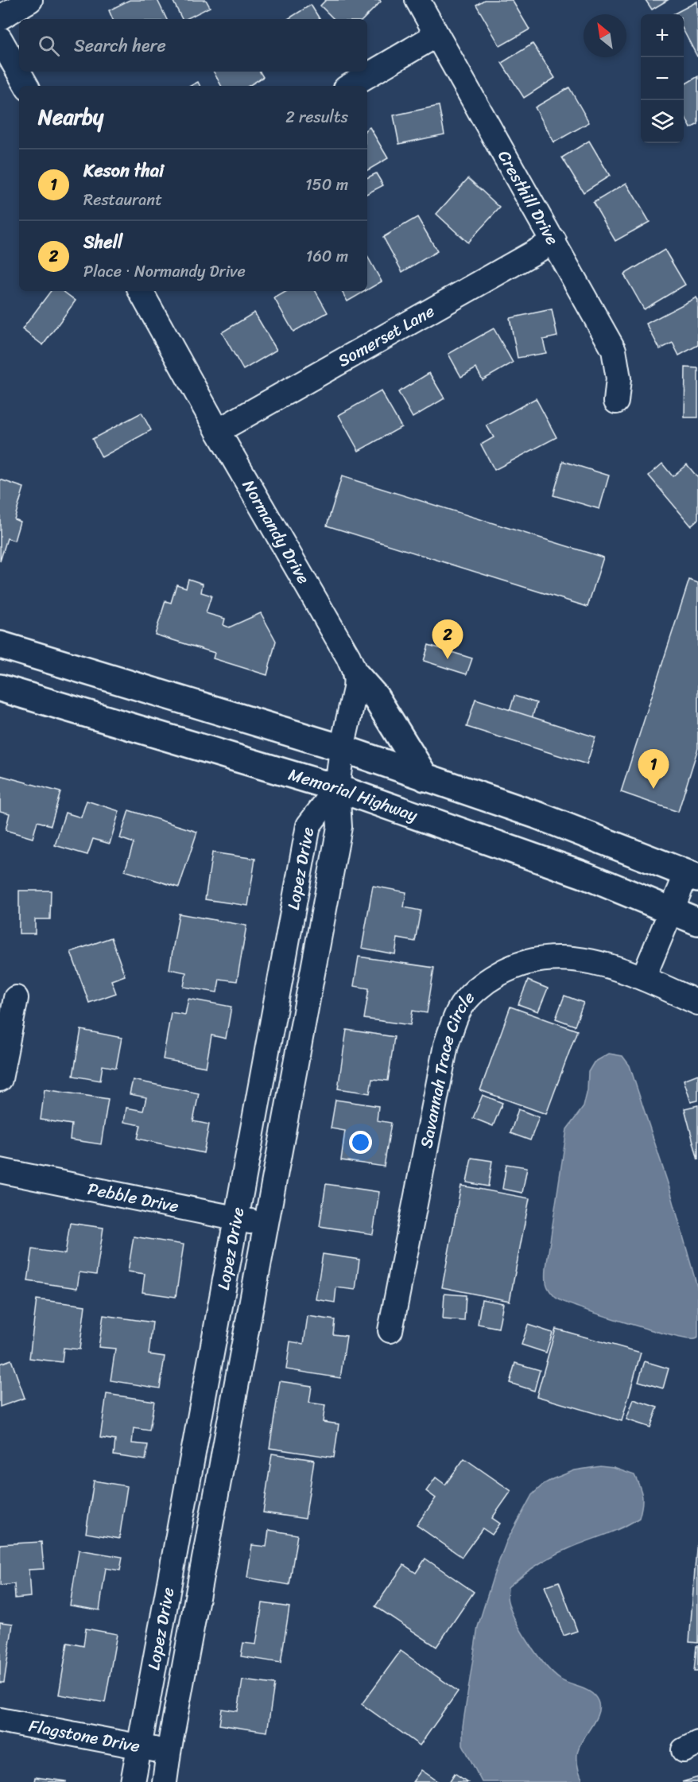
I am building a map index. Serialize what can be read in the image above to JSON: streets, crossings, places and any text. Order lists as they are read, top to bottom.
{
  "streets": {
    "main road": ["Memorial Highway"],
    "street": [
      "Cresthill Drive",
      "Somerset Lane",
      "Normandy Drive",
      "Lopez Drive",
      "Savannah Trace Circle",
      "Pebble Drive",
      "Flagstone Drive"
    ]
  },
  "crossings": [
    ["Cresthill Drive", "Somerset Lane"],
    ["Somerset Lane", "Normandy Drive"],
    ["Normandy Drive", "Memorial Highway"],
    ["Normandy Drive", "Lopez Drive"],
    ["Memorial Highway", "Lopez Drive"],
    ["Lopez Drive", "Pebble Drive"],
    ["Lopez Drive", "Flagstone Drive"]
  ],
  "north": "top left",
  "page": {
    "map_buttons": ["+", "−"],
    "search": "Search here",
    "heading": ["Nearby", "2 results"],
    "list": [
      {
        "mark": "1",
        "name": "Keson thai",
        "note": "Restaurant",
        "value": "150 m"
      },
      {
        "mark": "2",
        "name": "Shell",
        "note": "Place · Normandy Drive",
        "value": "160 m"
      }
    ],
    "pins": ["2", "1"]
  }
}
